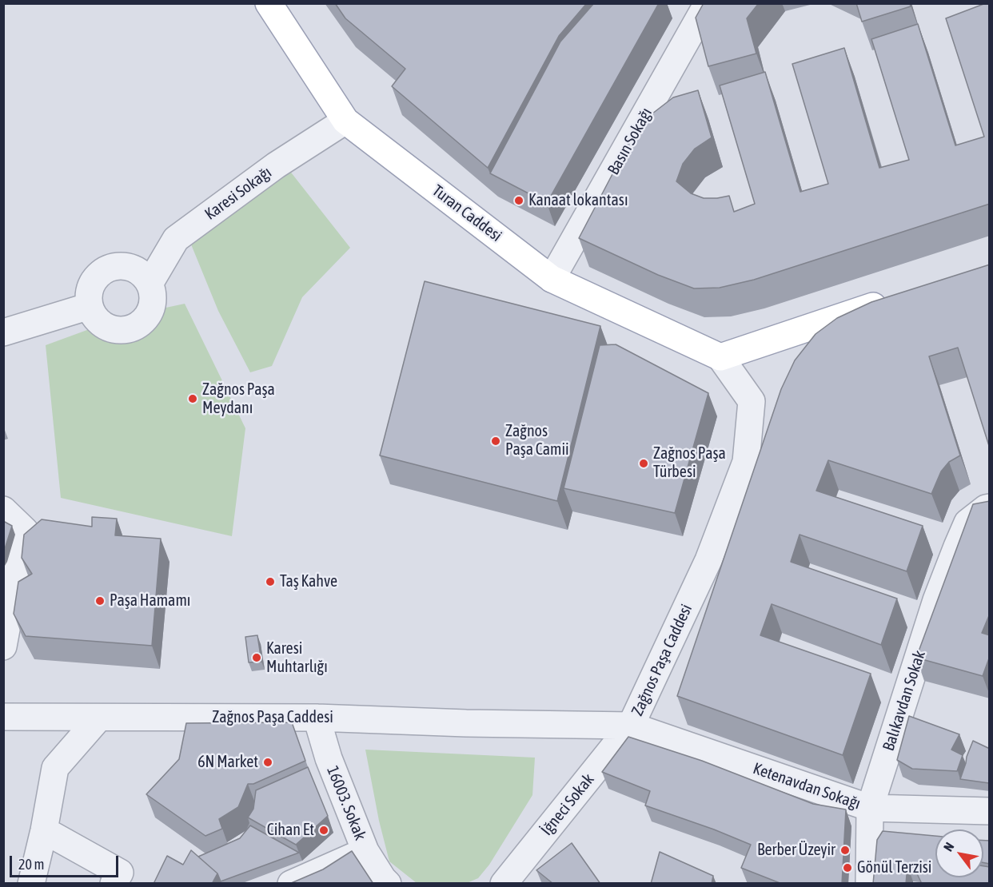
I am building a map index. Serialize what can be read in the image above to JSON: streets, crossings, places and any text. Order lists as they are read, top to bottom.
{
  "streets": {
    "main road": ["Turan Caddesi"],
    "street": [
      "Basın Sokağı",
      "Karesi Sokağı",
      "Zağnos Paşa Caddesi",
      "Balıkavdan Sokak",
      "Ketenavdan Sokağı",
      "16003. Sokak",
      "İğneci Sokak"
    ]
  },
  "crossings": [
    ["Basın Sokağı", "Turan Caddesi"],
    ["Karesi Sokağı", "Turan Caddesi"],
    ["Turan Caddesi", "Zağnos Paşa Caddesi"],
    ["Zağnos Paşa Caddesi", "Ketenavdan Sokağı"],
    ["Zağnos Paşa Caddesi", "16003. Sokak"],
    ["Zağnos Paşa Caddesi", "İğneci Sokak"],
    ["Balıkavdan Sokak", "Ketenavdan Sokağı"],
    ["Ketenavdan Sokağı", "İğneci Sokak"]
  ],
  "places": [
    "Kanaat lokantası",
    "Zağnos Paşa Meydanı",
    "Zağnos Paşa Camii",
    "Zağnos Paşa Türbesi",
    "Taş Kahve",
    "Paşa Hamamı",
    "Karesi Muhtarlığı",
    "6N Market",
    "Cihan Et",
    "Berber Üzeyir",
    "Gönül Terzisi"
  ],
  "scale_bar": "20 m",
  "north": "top left"
}
